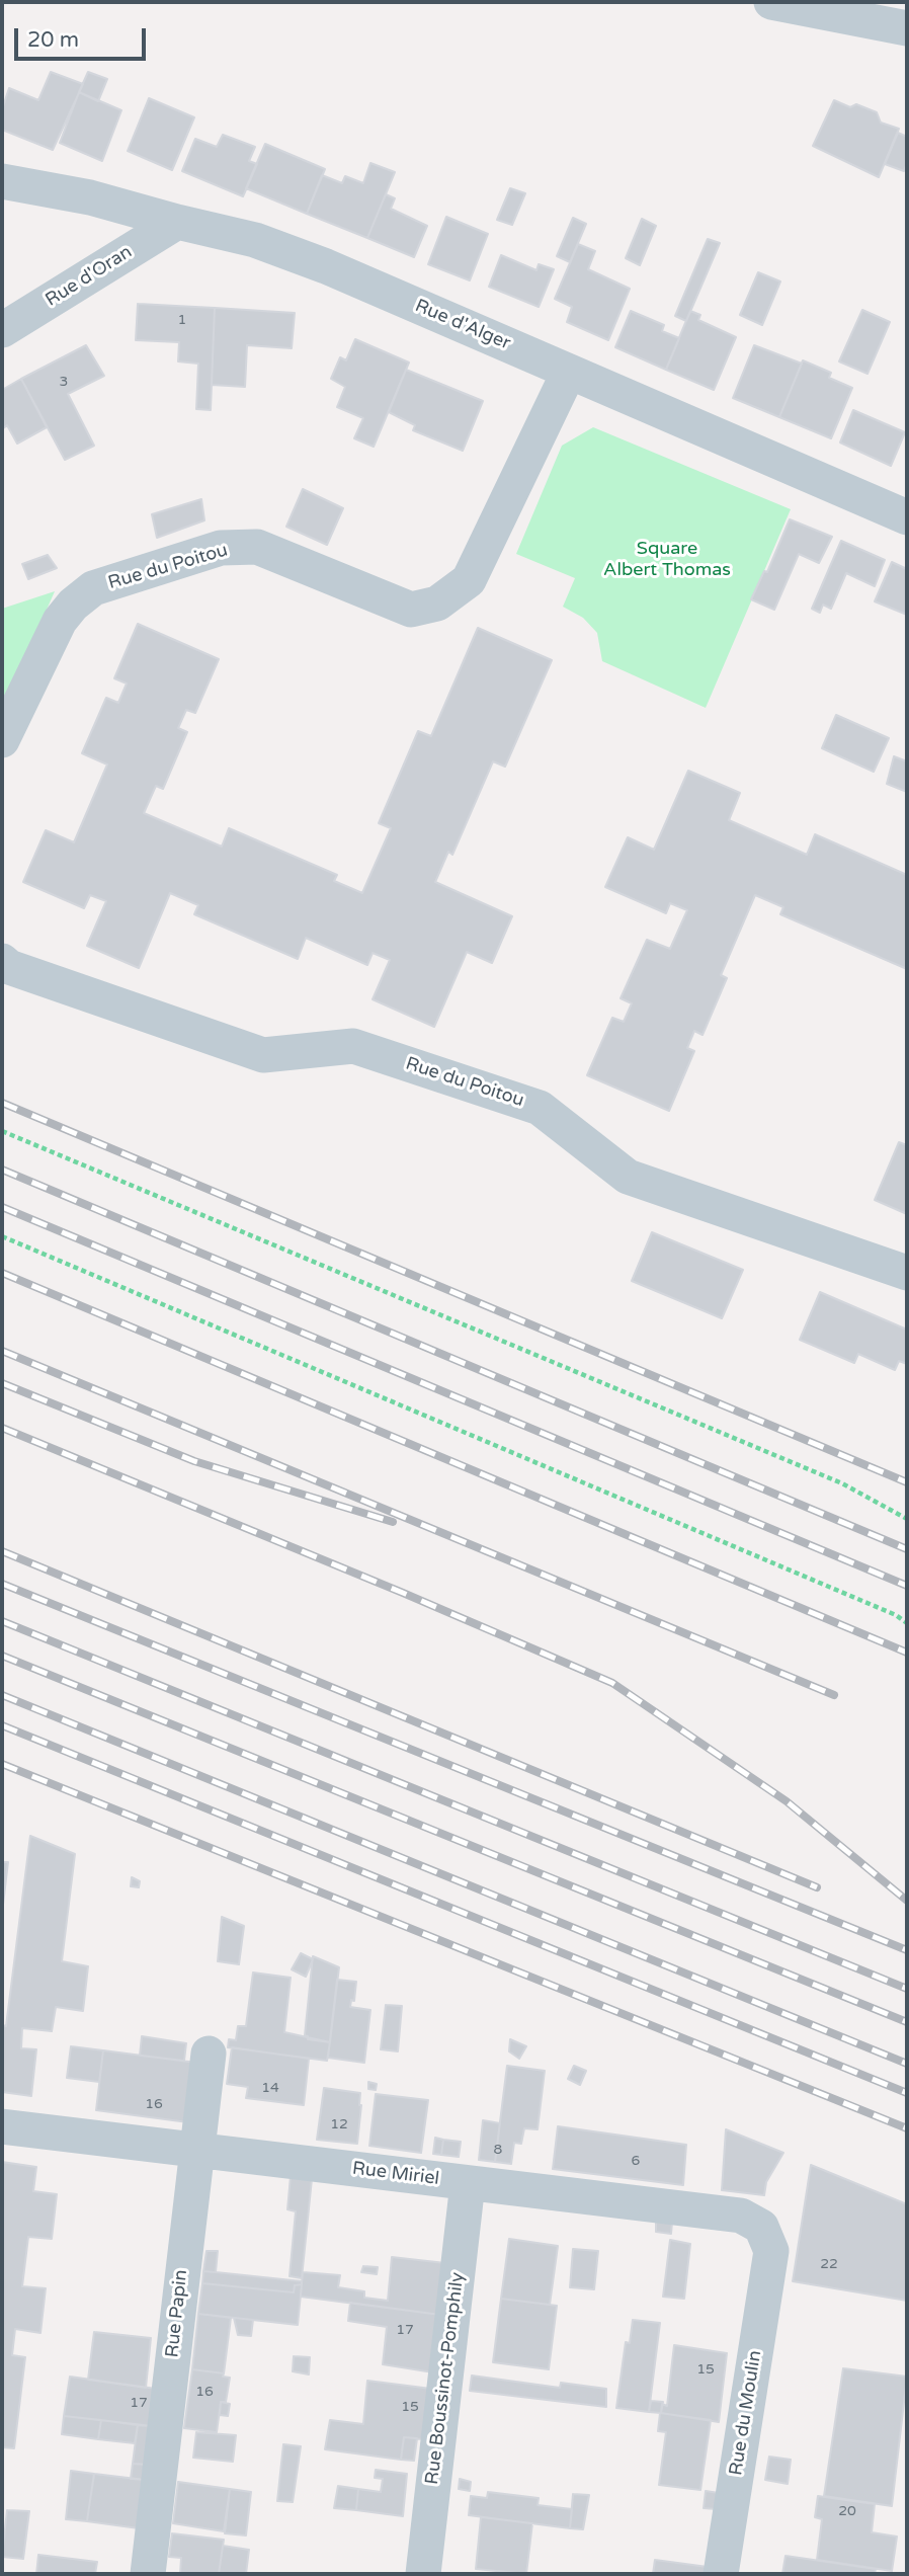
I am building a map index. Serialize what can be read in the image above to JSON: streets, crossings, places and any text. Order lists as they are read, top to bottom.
{
  "streets": {
    "street": [
      "Rue d'Oran",
      "Rue d'Alger",
      "Rue du Poitou",
      "Rue Miriel",
      "Rue Papin",
      "Rue Boussinot-Pomphily",
      "Rue du Moulin"
    ]
  },
  "crossings": [
    ["Rue d'Oran", "Rue d'Alger"],
    ["Rue d'Alger", "Rue du Poitou"],
    ["Rue Miriel", "Rue Papin"],
    ["Rue Miriel", "Rue Boussinot-Pomphily"],
    ["Rue Miriel", "Rue du Moulin"]
  ],
  "parks": ["Square Albert Thomas"],
  "house_numbers": [
    "1",
    "3",
    "14",
    "16",
    "12",
    "8",
    "6",
    "22",
    "17",
    "15",
    "16",
    "17",
    "15",
    "20"
  ],
  "scale_bar": "20 m"
}
